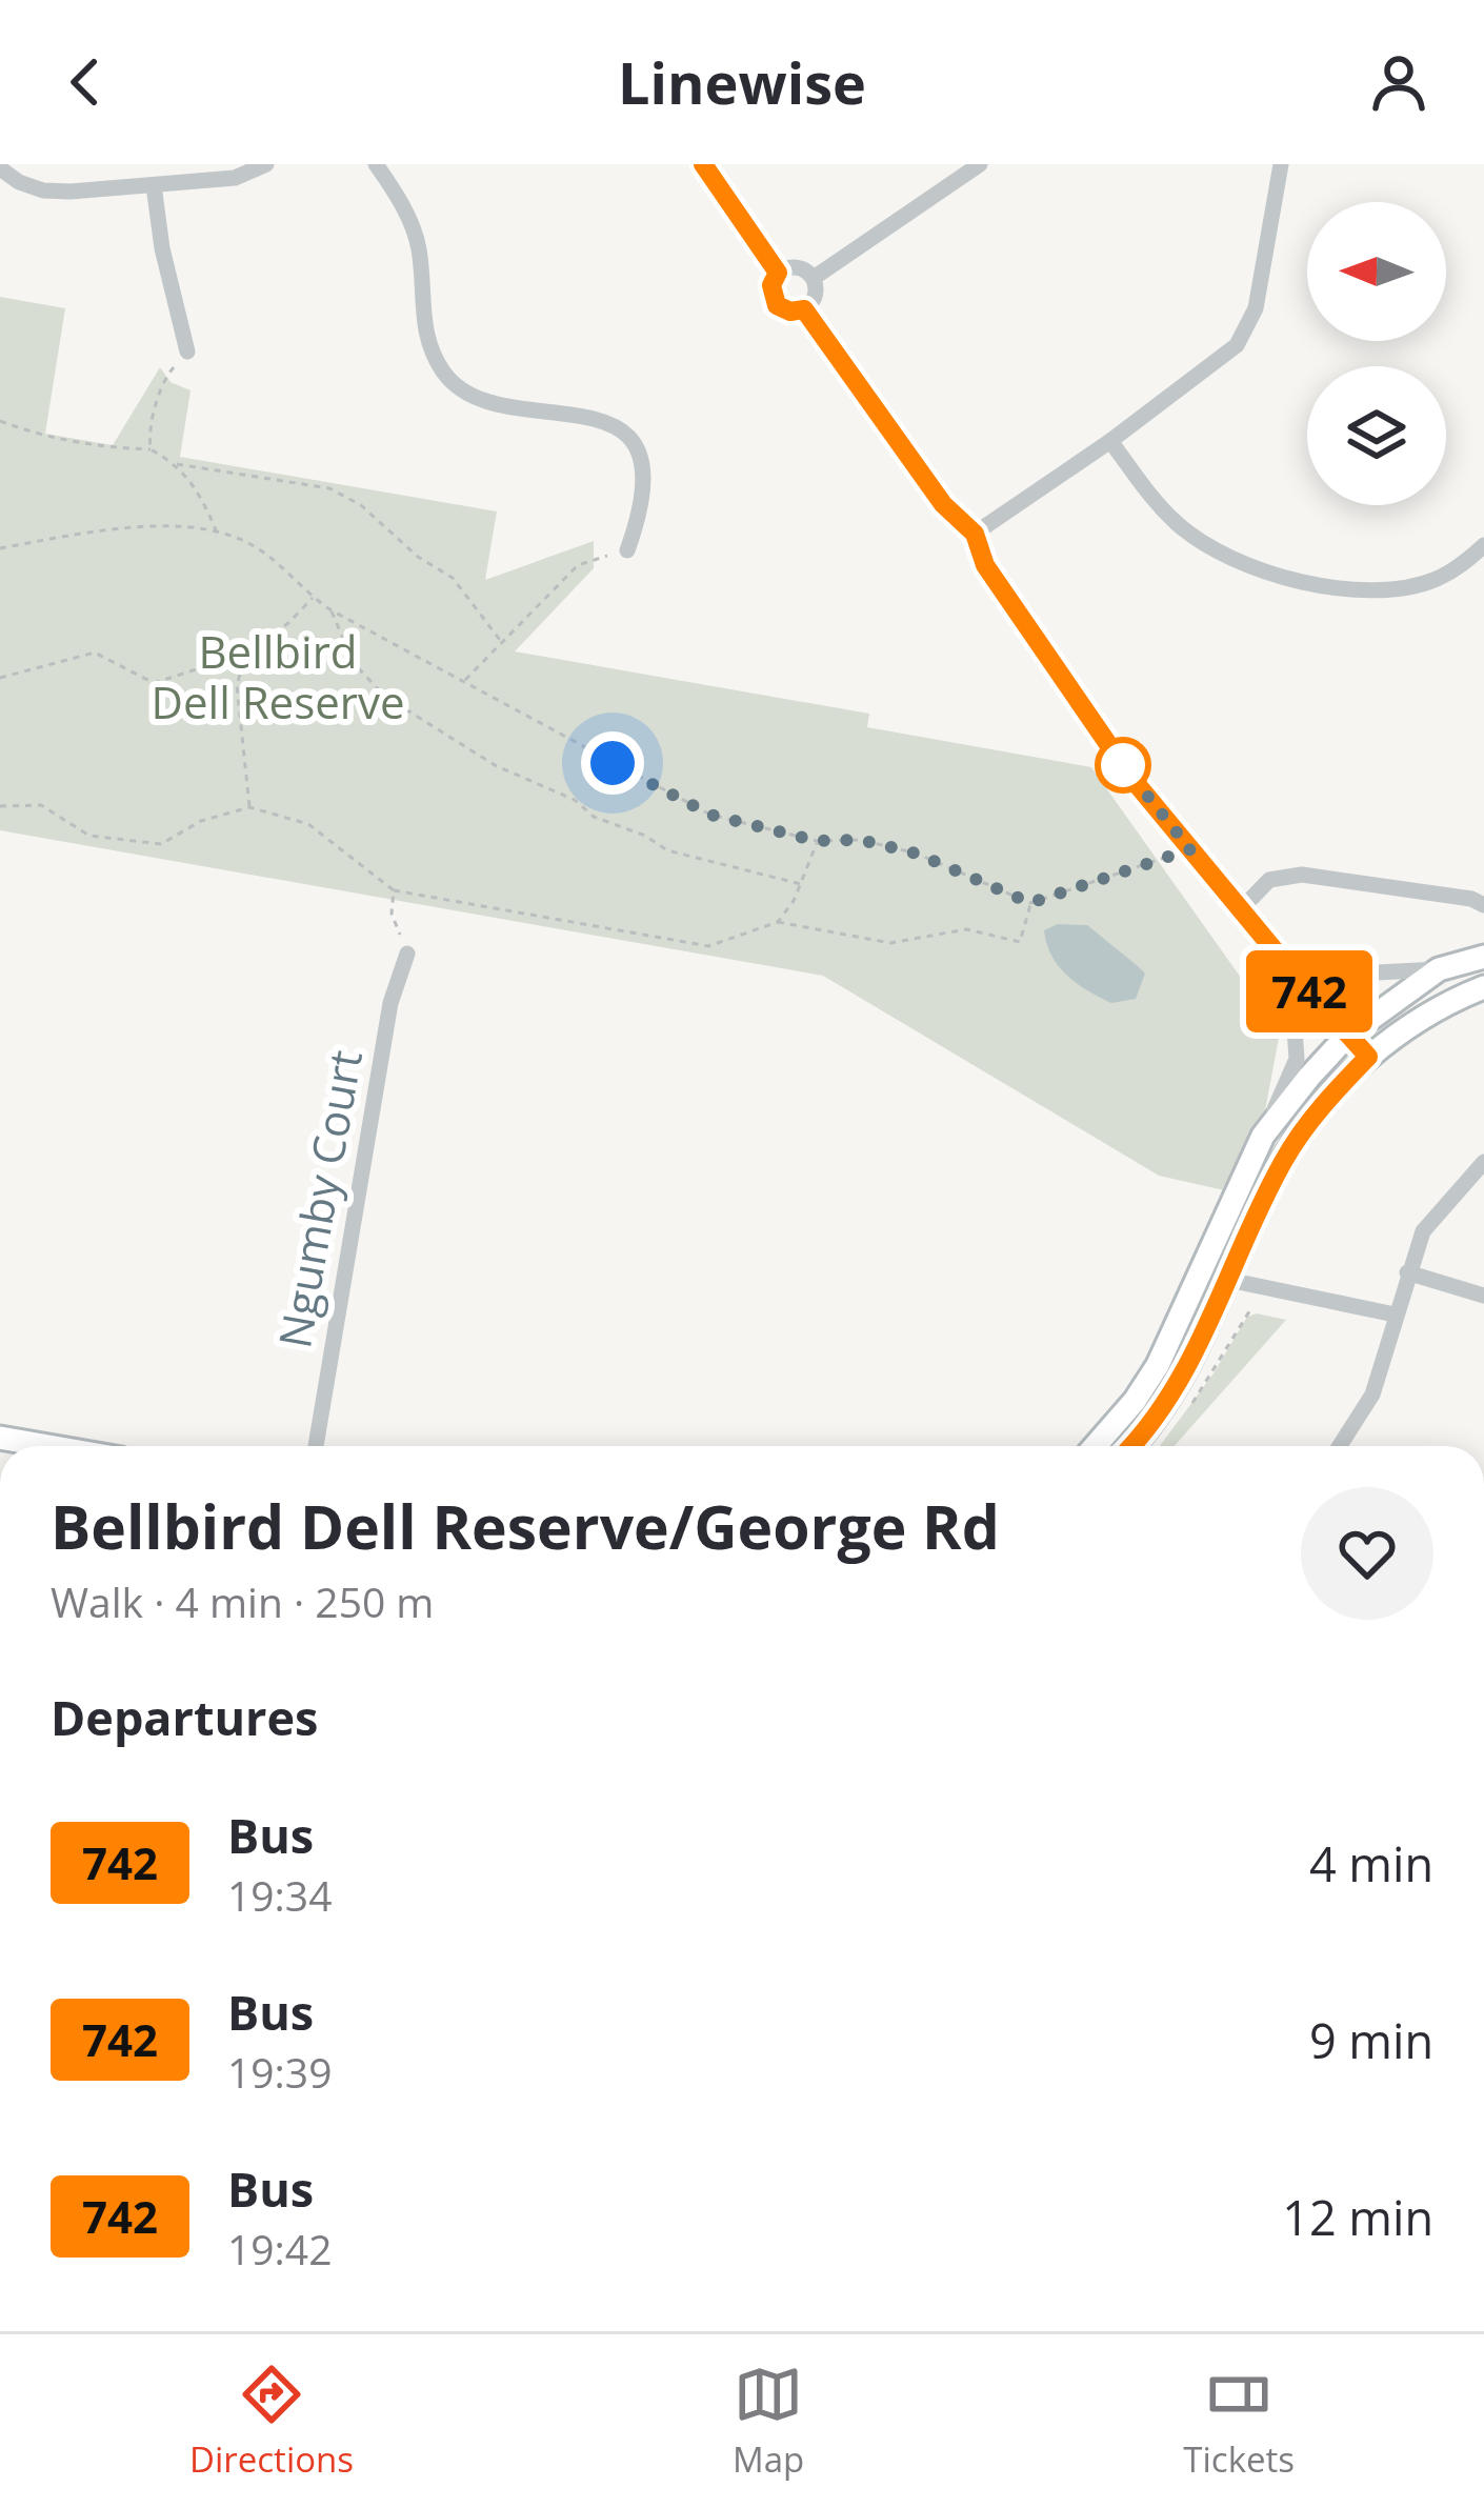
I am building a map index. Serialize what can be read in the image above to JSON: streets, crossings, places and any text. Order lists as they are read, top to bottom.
{
  "streets": {
    "street": ["Ngumby Court"]
  },
  "parks": ["Bellbird Dell Reserve"],
  "lines": ["bus line 742"],
  "north": "left",
  "page": {
    "header": "Linewise",
    "on_map": "742",
    "heading": [
      ["Bellbird Dell Reserve/George Rd", "Walk · 4 min · 250 m"],
      "Departures"
    ],
    "list": [
      {
        "mark": "742",
        "name": "Bus",
        "note": "19:34",
        "value": "4 min"
      },
      {
        "mark": "742",
        "name": "Bus",
        "note": "19:39",
        "value": "9 min"
      },
      {
        "mark": "742",
        "name": "Bus",
        "note": "19:42",
        "value": "12 min"
      }
    ],
    "tabs": ["Directions", "Map", "Tickets"]
  }
}
